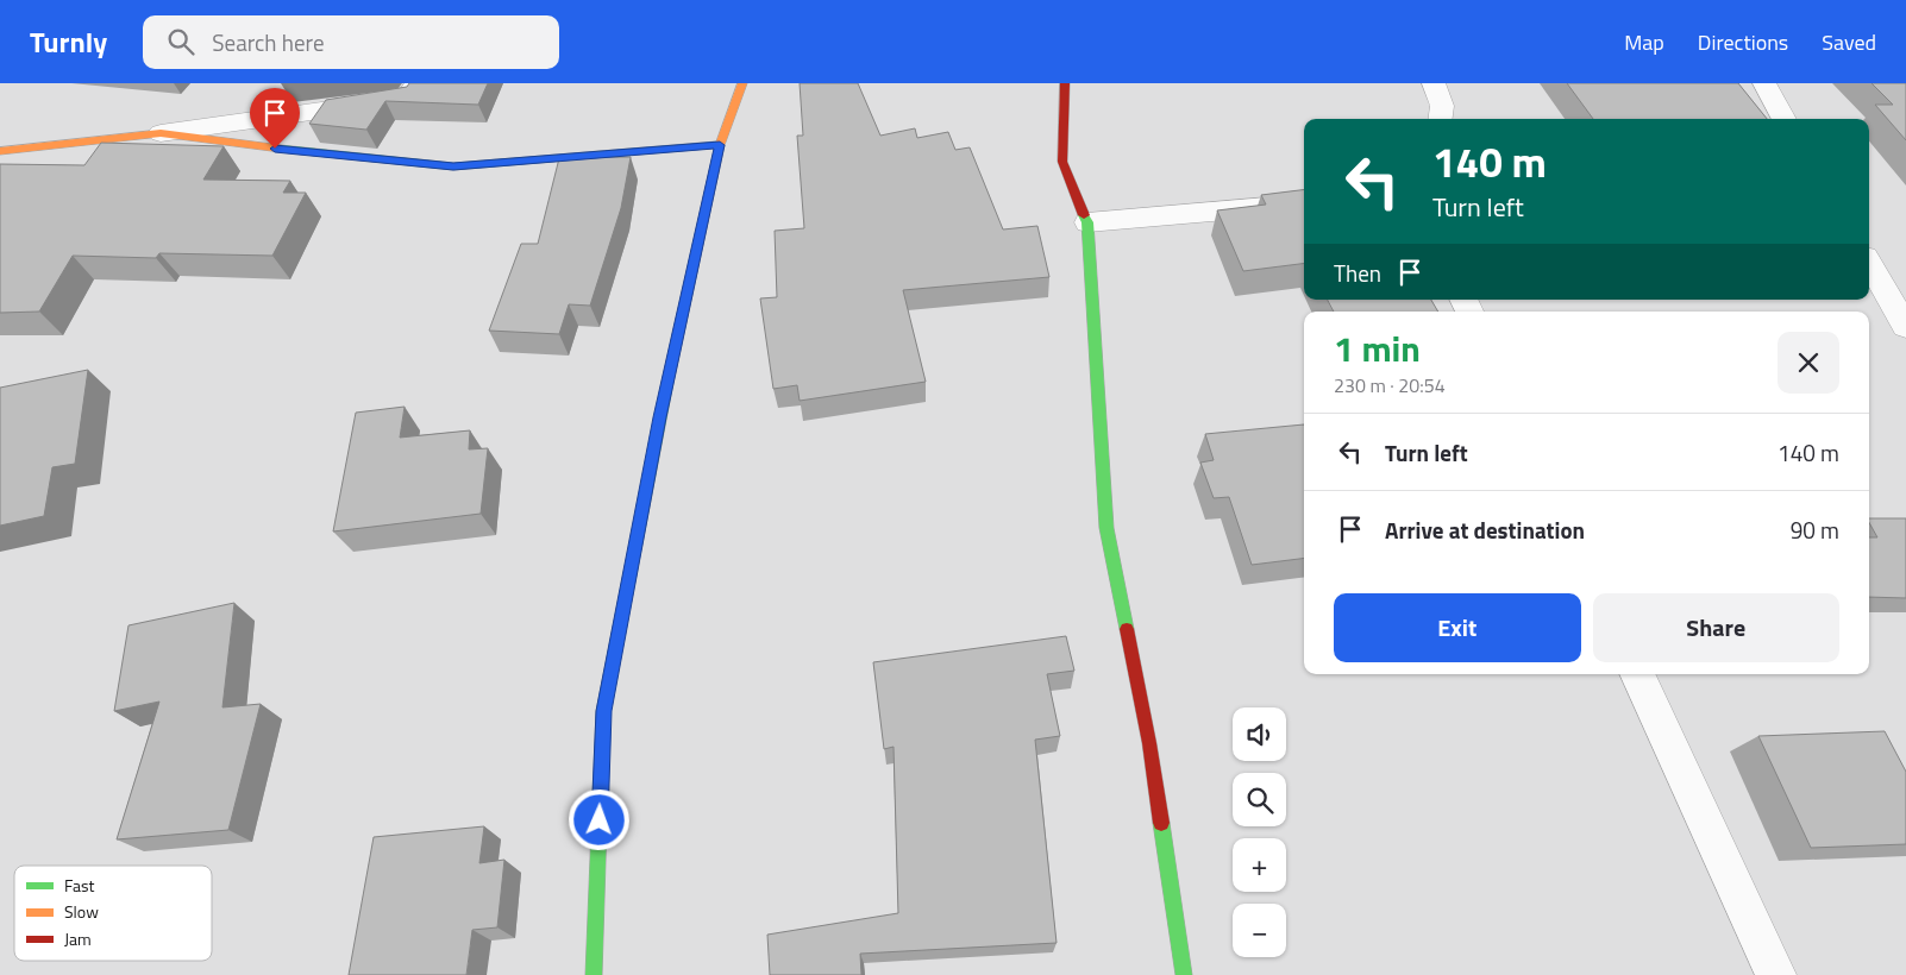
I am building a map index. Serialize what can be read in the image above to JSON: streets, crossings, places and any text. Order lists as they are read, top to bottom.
{
  "legend": ["Fast", "Slow", "Jam"],
  "page": {
    "header": "Turnly",
    "search": "Search here",
    "nav": ["Map", "Directions", "Saved"],
    "turn": ["140 m", "Turn left"],
    "then": "Then",
    "heading": ["1 min", "230 m · 20:54"],
    "list": [
      {
        "name": "Turn left",
        "value": "140 m"
      },
      {
        "name": "Arrive at destination",
        "value": "90 m"
      }
    ],
    "buttons": ["Exit", "Share"],
    "map_buttons": ["+", "−"]
  }
}
